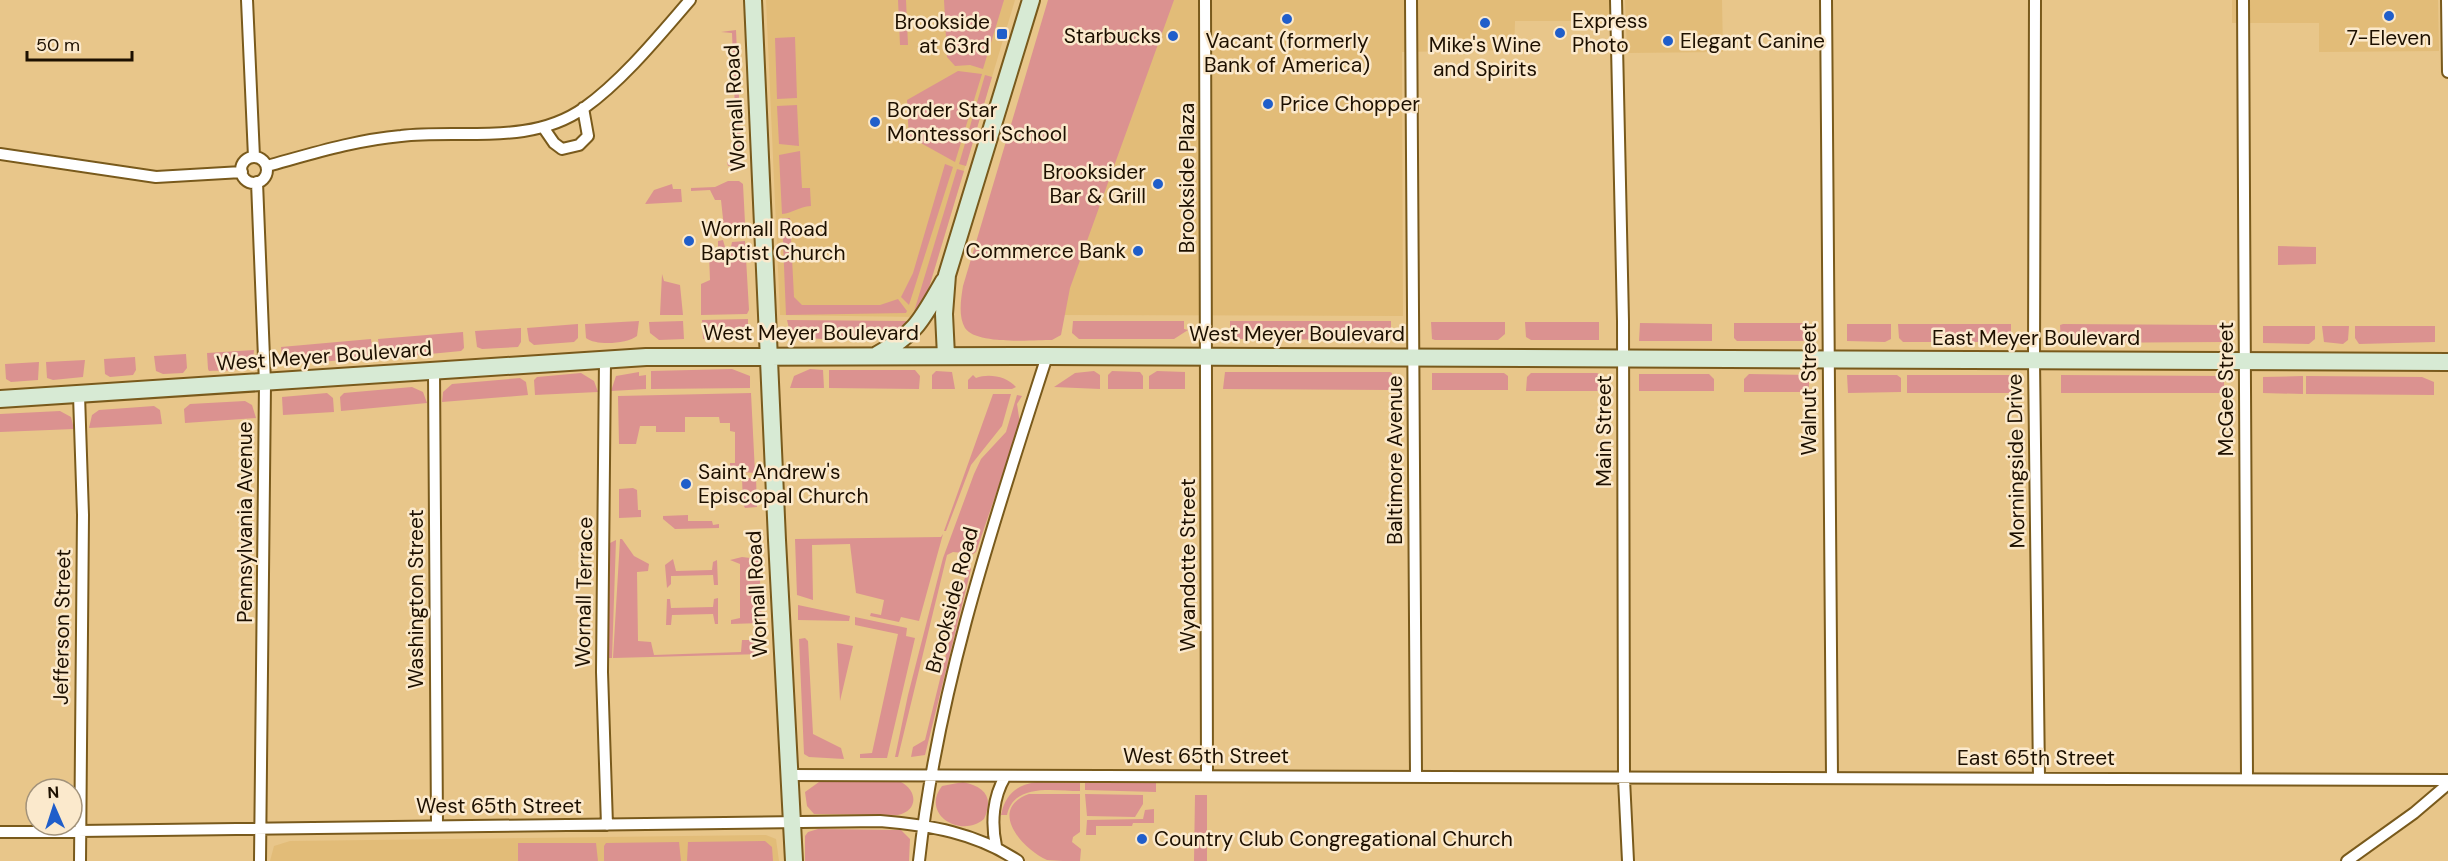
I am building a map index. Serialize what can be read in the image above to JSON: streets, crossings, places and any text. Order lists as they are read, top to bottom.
{
  "streets": {
    "main road": ["Wornall Road", "West Meyer Boulevard", "East Meyer Boulevard"],
    "street": [
      "Brookside Plaza",
      "Walnut Street",
      "McGee Street",
      "Main Street",
      "Baltimore Avenue",
      "Morningside Drive",
      "Pennsylvania Avenue",
      "Wyandotte Street",
      "Wornall Terrace",
      "Washington Street",
      "Brookside Road",
      "Jefferson Street",
      "West 65th Street",
      "East 65th Street"
    ]
  },
  "crossings": [
    ["Wornall Road", "West Meyer Boulevard"],
    ["Wornall Road", "West 65th Street"],
    ["Brookside Plaza", "West Meyer Boulevard"],
    ["Brookside Plaza", "Wyandotte Street"],
    ["West Meyer Boulevard", "East Meyer Boulevard"],
    ["West Meyer Boulevard", "Main Street"],
    ["West Meyer Boulevard", "Baltimore Avenue"],
    ["West Meyer Boulevard", "Pennsylvania Avenue"],
    ["West Meyer Boulevard", "Wyandotte Street"],
    ["West Meyer Boulevard", "Wornall Terrace"],
    ["West Meyer Boulevard", "Washington Street"],
    ["West Meyer Boulevard", "Brookside Road"],
    ["West Meyer Boulevard", "Jefferson Street"],
    ["East Meyer Boulevard", "Walnut Street"],
    ["East Meyer Boulevard", "McGee Street"],
    ["East Meyer Boulevard", "Main Street"],
    ["East Meyer Boulevard", "Morningside Drive"],
    ["Walnut Street", "East 65th Street"],
    ["McGee Street", "East 65th Street"],
    ["Main Street", "West 65th Street"],
    ["Main Street", "East 65th Street"],
    ["Baltimore Avenue", "West 65th Street"],
    ["Morningside Drive", "East 65th Street"],
    ["Pennsylvania Avenue", "West 65th Street"],
    ["Wyandotte Street", "West 65th Street"],
    ["Wornall Terrace", "West 65th Street"],
    ["Washington Street", "West 65th Street"],
    ["Brookside Road", "West 65th Street"],
    ["West 65th Street", "East 65th Street"]
  ],
  "places": {
    "other": [
      "7-Eleven",
      "Vacant (formerly Bank of America)",
      "Mike's Wine and Spirits",
      "Express Photo",
      "Starbucks",
      "Elegant Canine",
      "Price Chopper",
      "Border Star Montessori School",
      "Brooksider Bar & Grill",
      "Wornall Road Baptist Church",
      "Commerce Bank",
      "Saint Andrew's Episcopal Church",
      "Country Club Congregational Church"
    ],
    "transit": ["Brookside at 63rd"]
  },
  "scale_bar": "50 m",
  "north": "top"
}
